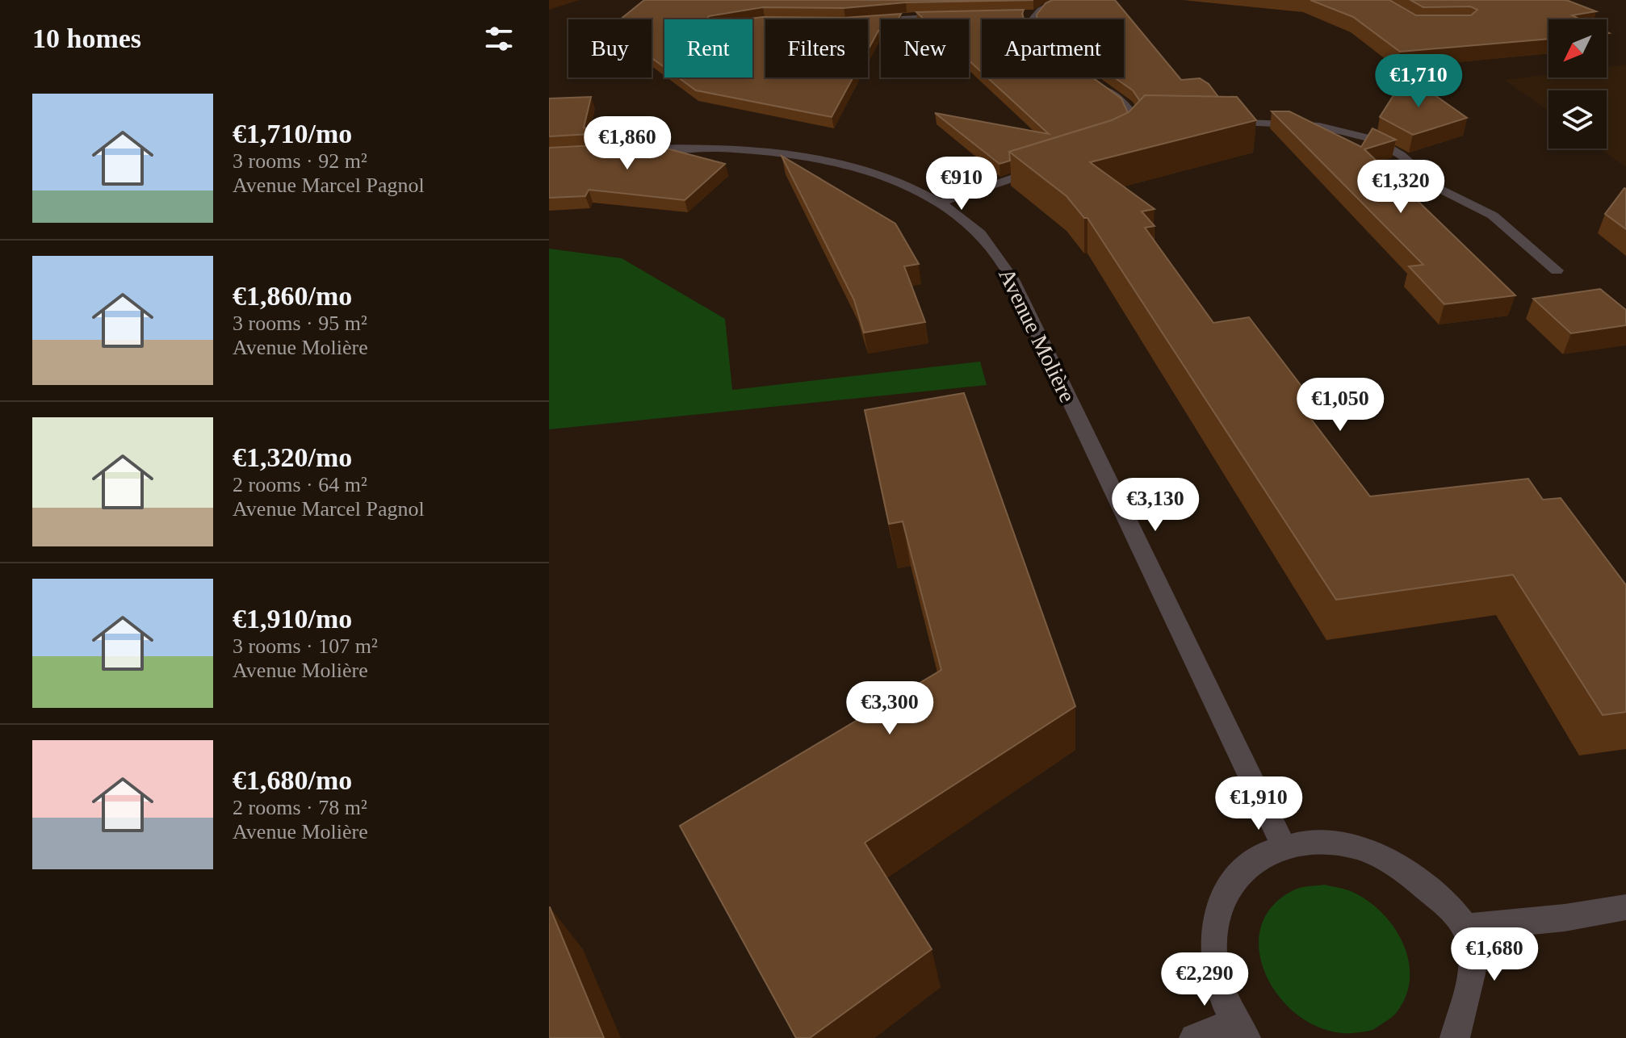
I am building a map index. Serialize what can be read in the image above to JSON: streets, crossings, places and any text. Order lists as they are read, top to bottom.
{
  "streets": {
    "street": ["Avenue Molière"]
  },
  "north": "bottom left",
  "page": {
    "heading": "10 homes",
    "chip": [
      "Buy",
      "Rent",
      "Filters",
      "New",
      "Apartment"
    ],
    "price": [
      "€1,710",
      "€1,860",
      "€910",
      "€1,320",
      "€1,050",
      "€3,130",
      "€3,300",
      "€1,910",
      "€1,680",
      "€2,290"
    ],
    "list": [
      {
        "name": "€1,710/mo",
        "note": "3 rooms · 92 m² · Avenue Marcel Pagnol"
      },
      {
        "name": "€1,860/mo",
        "note": "3 rooms · 95 m² · Avenue Molière"
      },
      {
        "name": "€1,320/mo",
        "note": "2 rooms · 64 m² · Avenue Marcel Pagnol"
      },
      {
        "name": "€1,910/mo",
        "note": "3 rooms · 107 m² · Avenue Molière"
      },
      {
        "name": "€1,680/mo",
        "note": "2 rooms · 78 m² · Avenue Molière"
      }
    ]
  }
}
